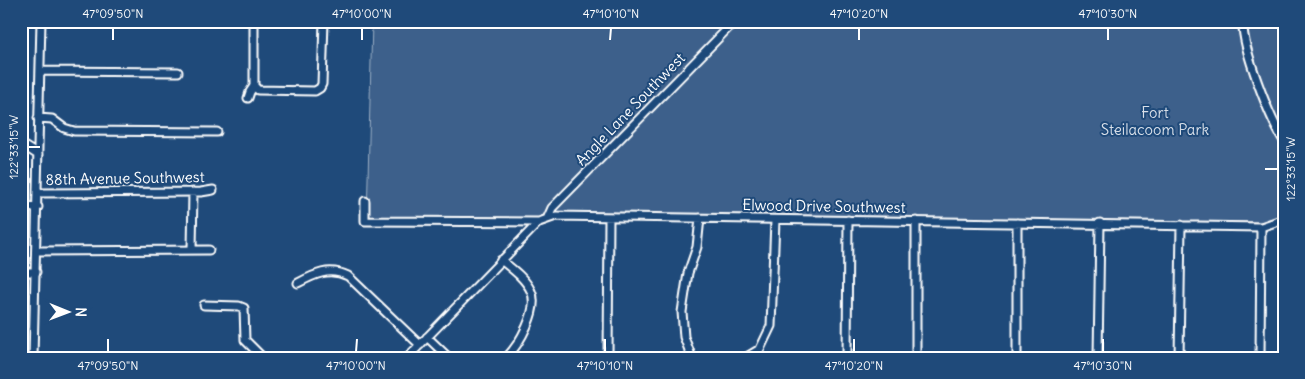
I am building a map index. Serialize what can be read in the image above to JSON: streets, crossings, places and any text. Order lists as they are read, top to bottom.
{
  "streets": {
    "street": ["Angle Lane Southwest", "88th Avenue Southwest", "Elwood Drive Southwest"]
  },
  "crossings": [
    ["Angle Lane Southwest", "Elwood Drive Southwest"]
  ],
  "parks": ["Fort Steilacoom Park"],
  "north": "right",
  "coordinates": [
    "47°09'50\"N",
    "47°10'00\"N",
    "47°10'10\"N",
    "47°10'20\"N",
    "47°10'30\"N",
    "122°33'15\"W"
  ]
}
